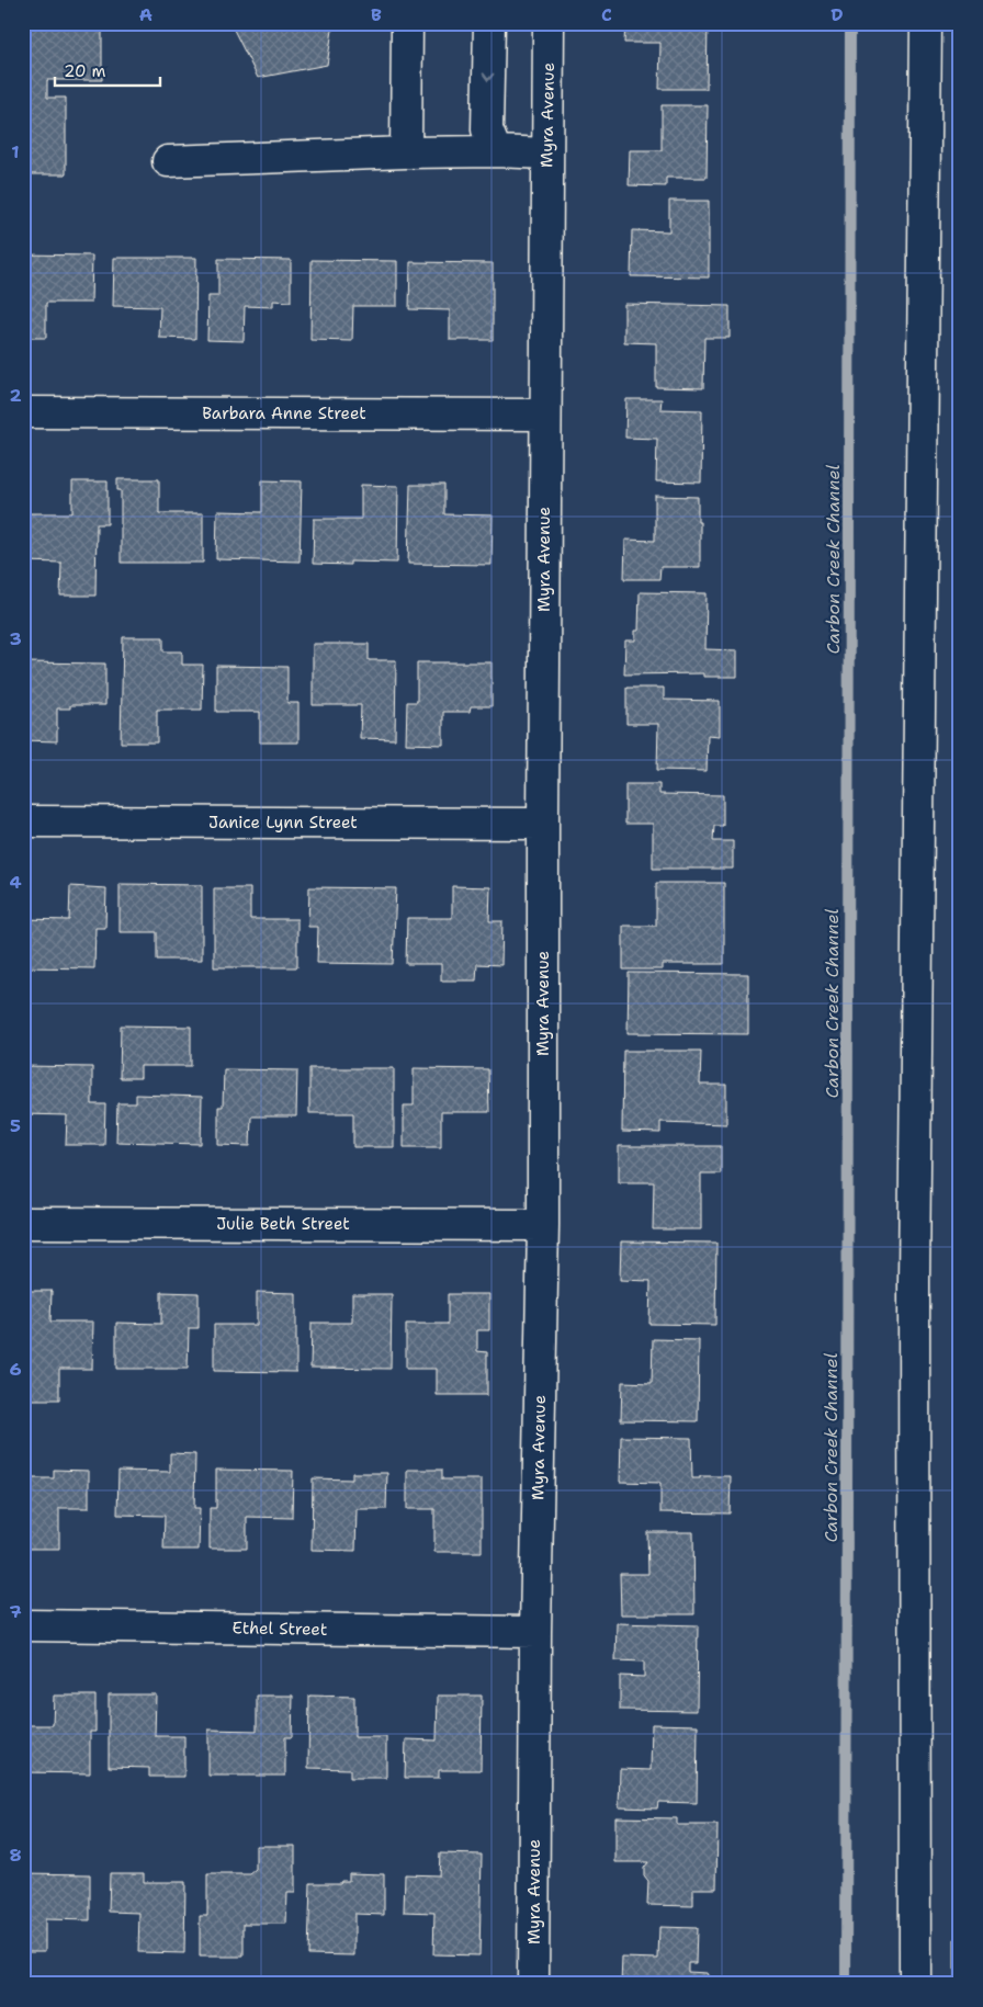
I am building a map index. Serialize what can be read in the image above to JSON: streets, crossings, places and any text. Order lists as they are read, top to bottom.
{
  "streets": {
    "street": [
      "Myra Avenue",
      "Barbara Anne Street",
      "Janice Lynn Street",
      "Julie Beth Street",
      "Ethel Street"
    ]
  },
  "crossings": [
    ["Myra Avenue", "Barbara Anne Street"],
    ["Myra Avenue", "Janice Lynn Street"],
    ["Myra Avenue", "Julie Beth Street"],
    ["Myra Avenue", "Ethel Street"]
  ],
  "water": ["Carbon Creek Channel"],
  "scale_bar": "20 m",
  "grid": {
    "columns": [
      "A",
      "B",
      "C",
      "D"
    ],
    "rows": [
      "1",
      "2",
      "3",
      "4",
      "5",
      "6",
      "7",
      "8"
    ]
  }
}
